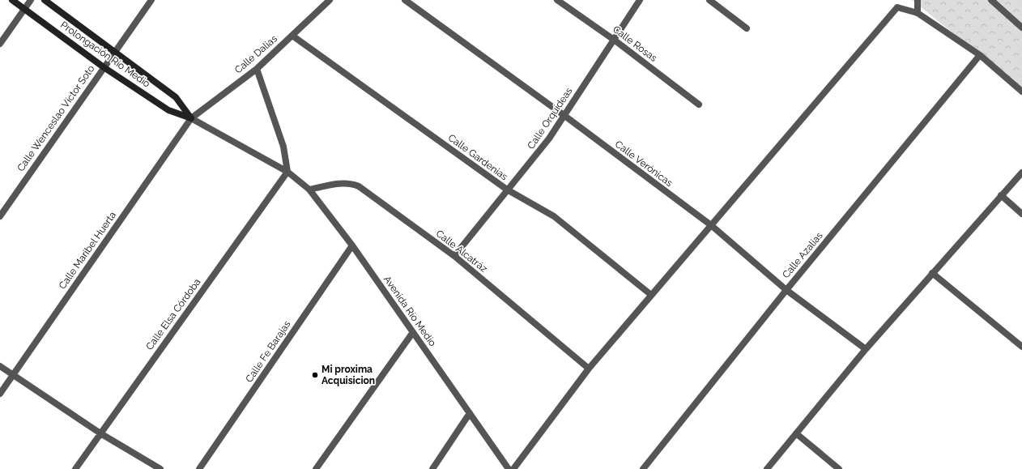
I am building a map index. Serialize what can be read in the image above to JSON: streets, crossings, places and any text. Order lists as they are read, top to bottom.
{
  "streets": {
    "street": [
      "Calle Rosas",
      "Prolongación Río Medio",
      "Calle Dalias",
      "Calle Wenceslao Víctor Soto",
      "Calle Orquídeas",
      "Calle Gardenias",
      "Calle Verónicas",
      "Calle Maribel Huerta",
      "Calle Alcatráz",
      "Calle Azalias",
      "Avenida Río Medio",
      "Calle Elsa Córdoba",
      "Calle Fe Barajas"
    ]
  },
  "crossings": [
    ["Calle Rosas", "Calle Orquídeas"],
    ["Prolongación Río Medio", "Calle Dalias"],
    ["Prolongación Río Medio", "Calle Wenceslao Víctor Soto"],
    ["Prolongación Río Medio", "Calle Maribel Huerta"],
    ["Prolongación Río Medio", "Avenida Río Medio"],
    ["Prolongación Río Medio", "Calle Elsa Córdoba"],
    ["Calle Dalias", "Calle Gardenias"],
    ["Calle Dalias", "Calle Maribel Huerta"],
    ["Calle Orquídeas", "Calle Gardenias"],
    ["Calle Orquídeas", "Calle Verónicas"],
    ["Calle Orquídeas", "Calle Alcatráz"],
    ["Calle Verónicas", "Calle Azalias"],
    ["Calle Alcatráz", "Avenida Río Medio"],
    ["Avenida Río Medio", "Calle Elsa Córdoba"],
    ["Avenida Río Medio", "Calle Fe Barajas"]
  ],
  "places": ["Mi proxima Acquisicion"]
}
